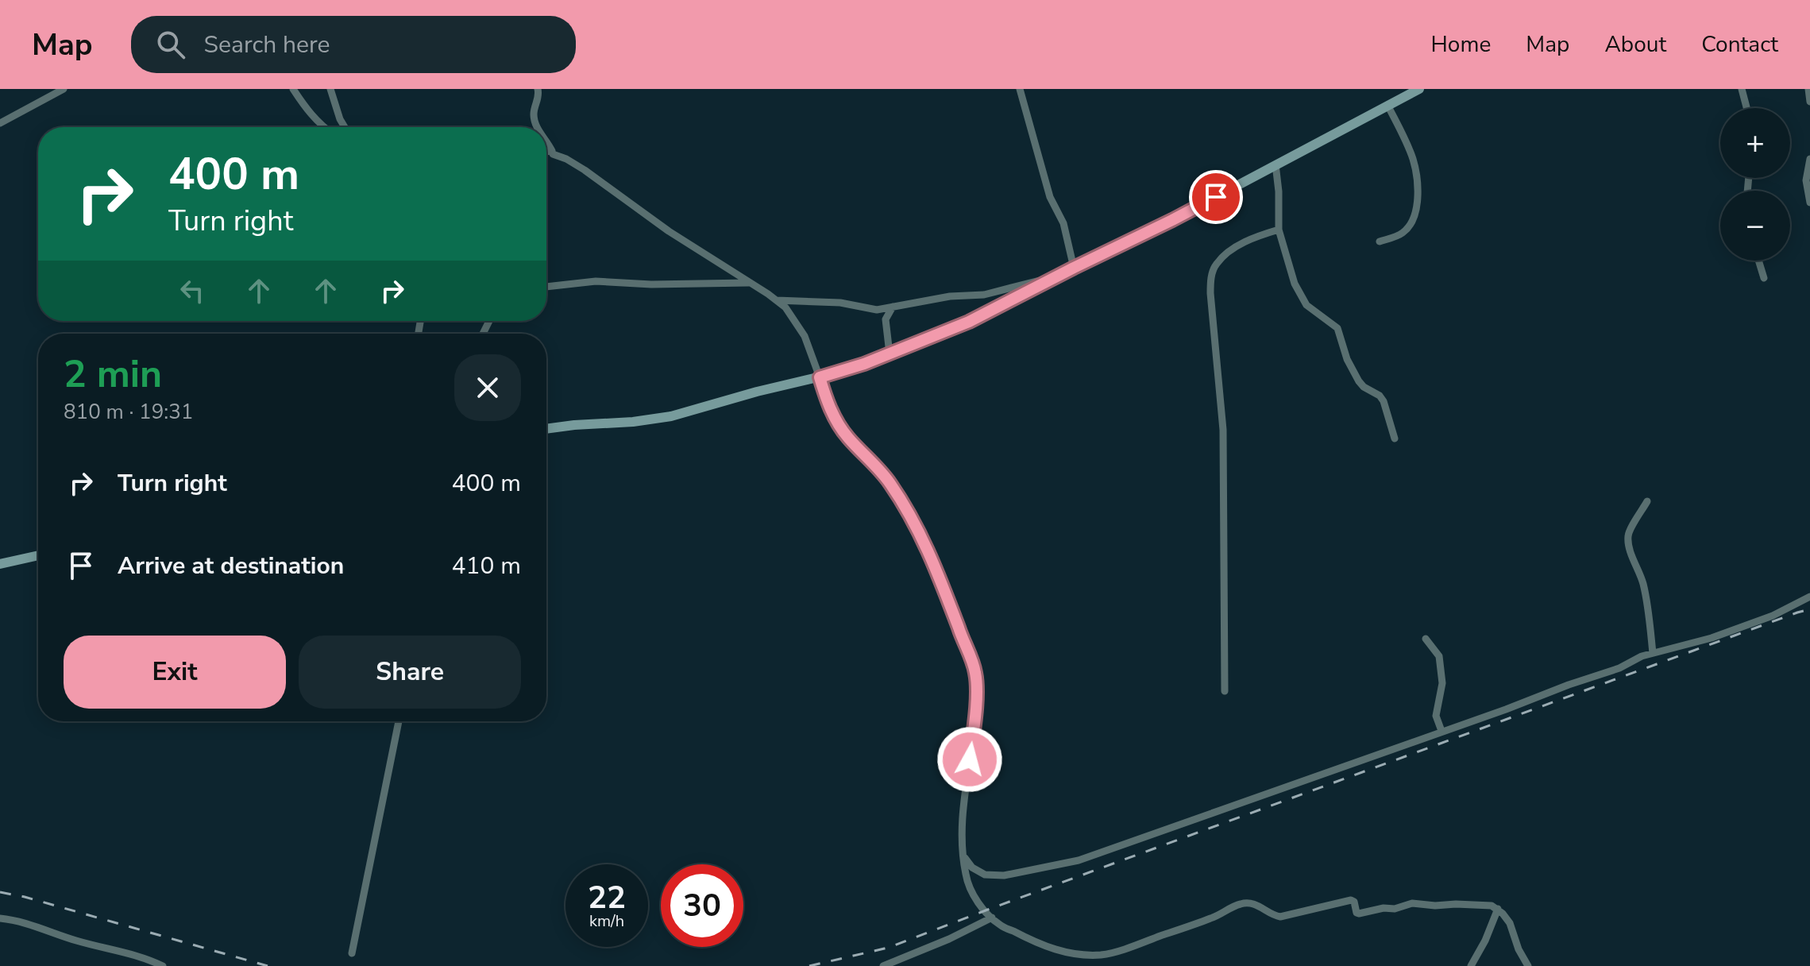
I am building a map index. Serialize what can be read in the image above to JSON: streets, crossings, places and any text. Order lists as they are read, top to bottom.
{
  "page": {
    "header": "Map",
    "search": "Search here",
    "nav": [
      "Home",
      "Map",
      "About",
      "Contact"
    ],
    "map_buttons": ["+", "−"],
    "turn": ["400 m", "Turn right"],
    "heading": ["2 min", "810 m · 19:31"],
    "list": [
      {
        "name": "Turn right",
        "value": "400 m"
      },
      {
        "name": "Arrive at destination",
        "value": "410 m"
      }
    ],
    "buttons": ["Exit", "Share"],
    "speed": "22 km/h",
    "limit": "30"
  }
}
